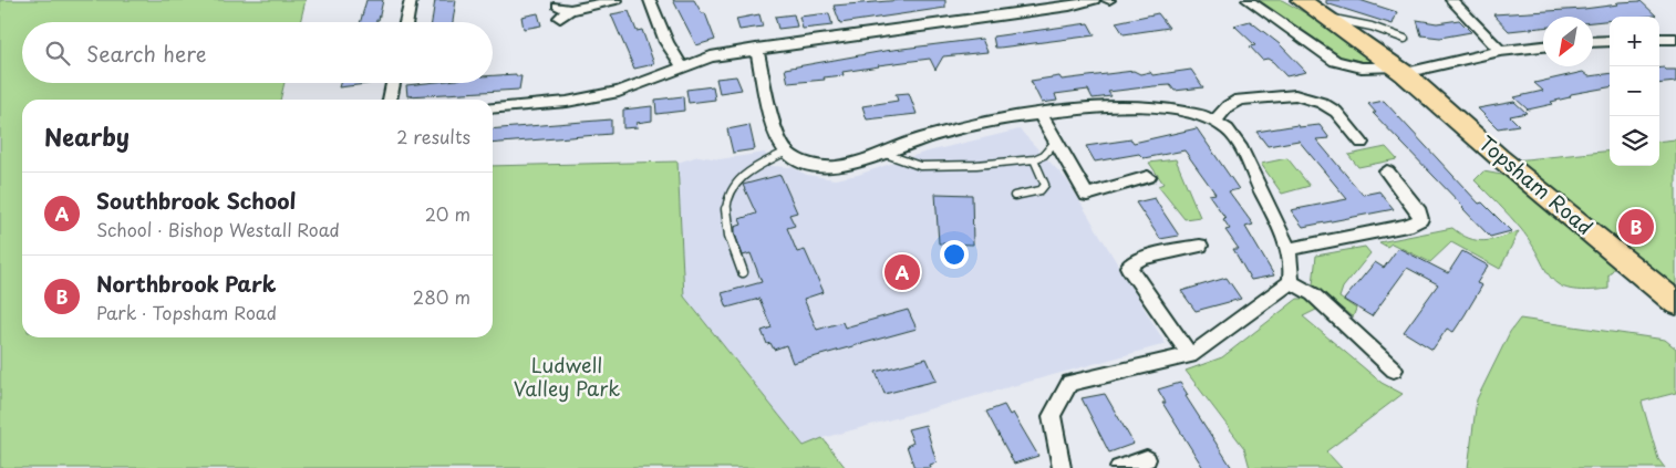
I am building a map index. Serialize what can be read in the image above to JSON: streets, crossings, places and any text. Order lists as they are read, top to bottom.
{
  "streets": {
    "main road": ["Topsham Road"]
  },
  "parks": ["Ludwell Valley Park"],
  "north": "bottom left",
  "page": {
    "map_buttons": ["+", "−"],
    "search": "Search here",
    "heading": ["Nearby", "2 results"],
    "list": [
      {
        "mark": "A",
        "name": "Southbrook School",
        "note": "School · Bishop Westall Road",
        "value": "20 m"
      },
      {
        "mark": "B",
        "name": "Northbrook Park",
        "note": "Park · Topsham Road",
        "value": "280 m"
      }
    ],
    "pins": ["B", "A"]
  }
}
